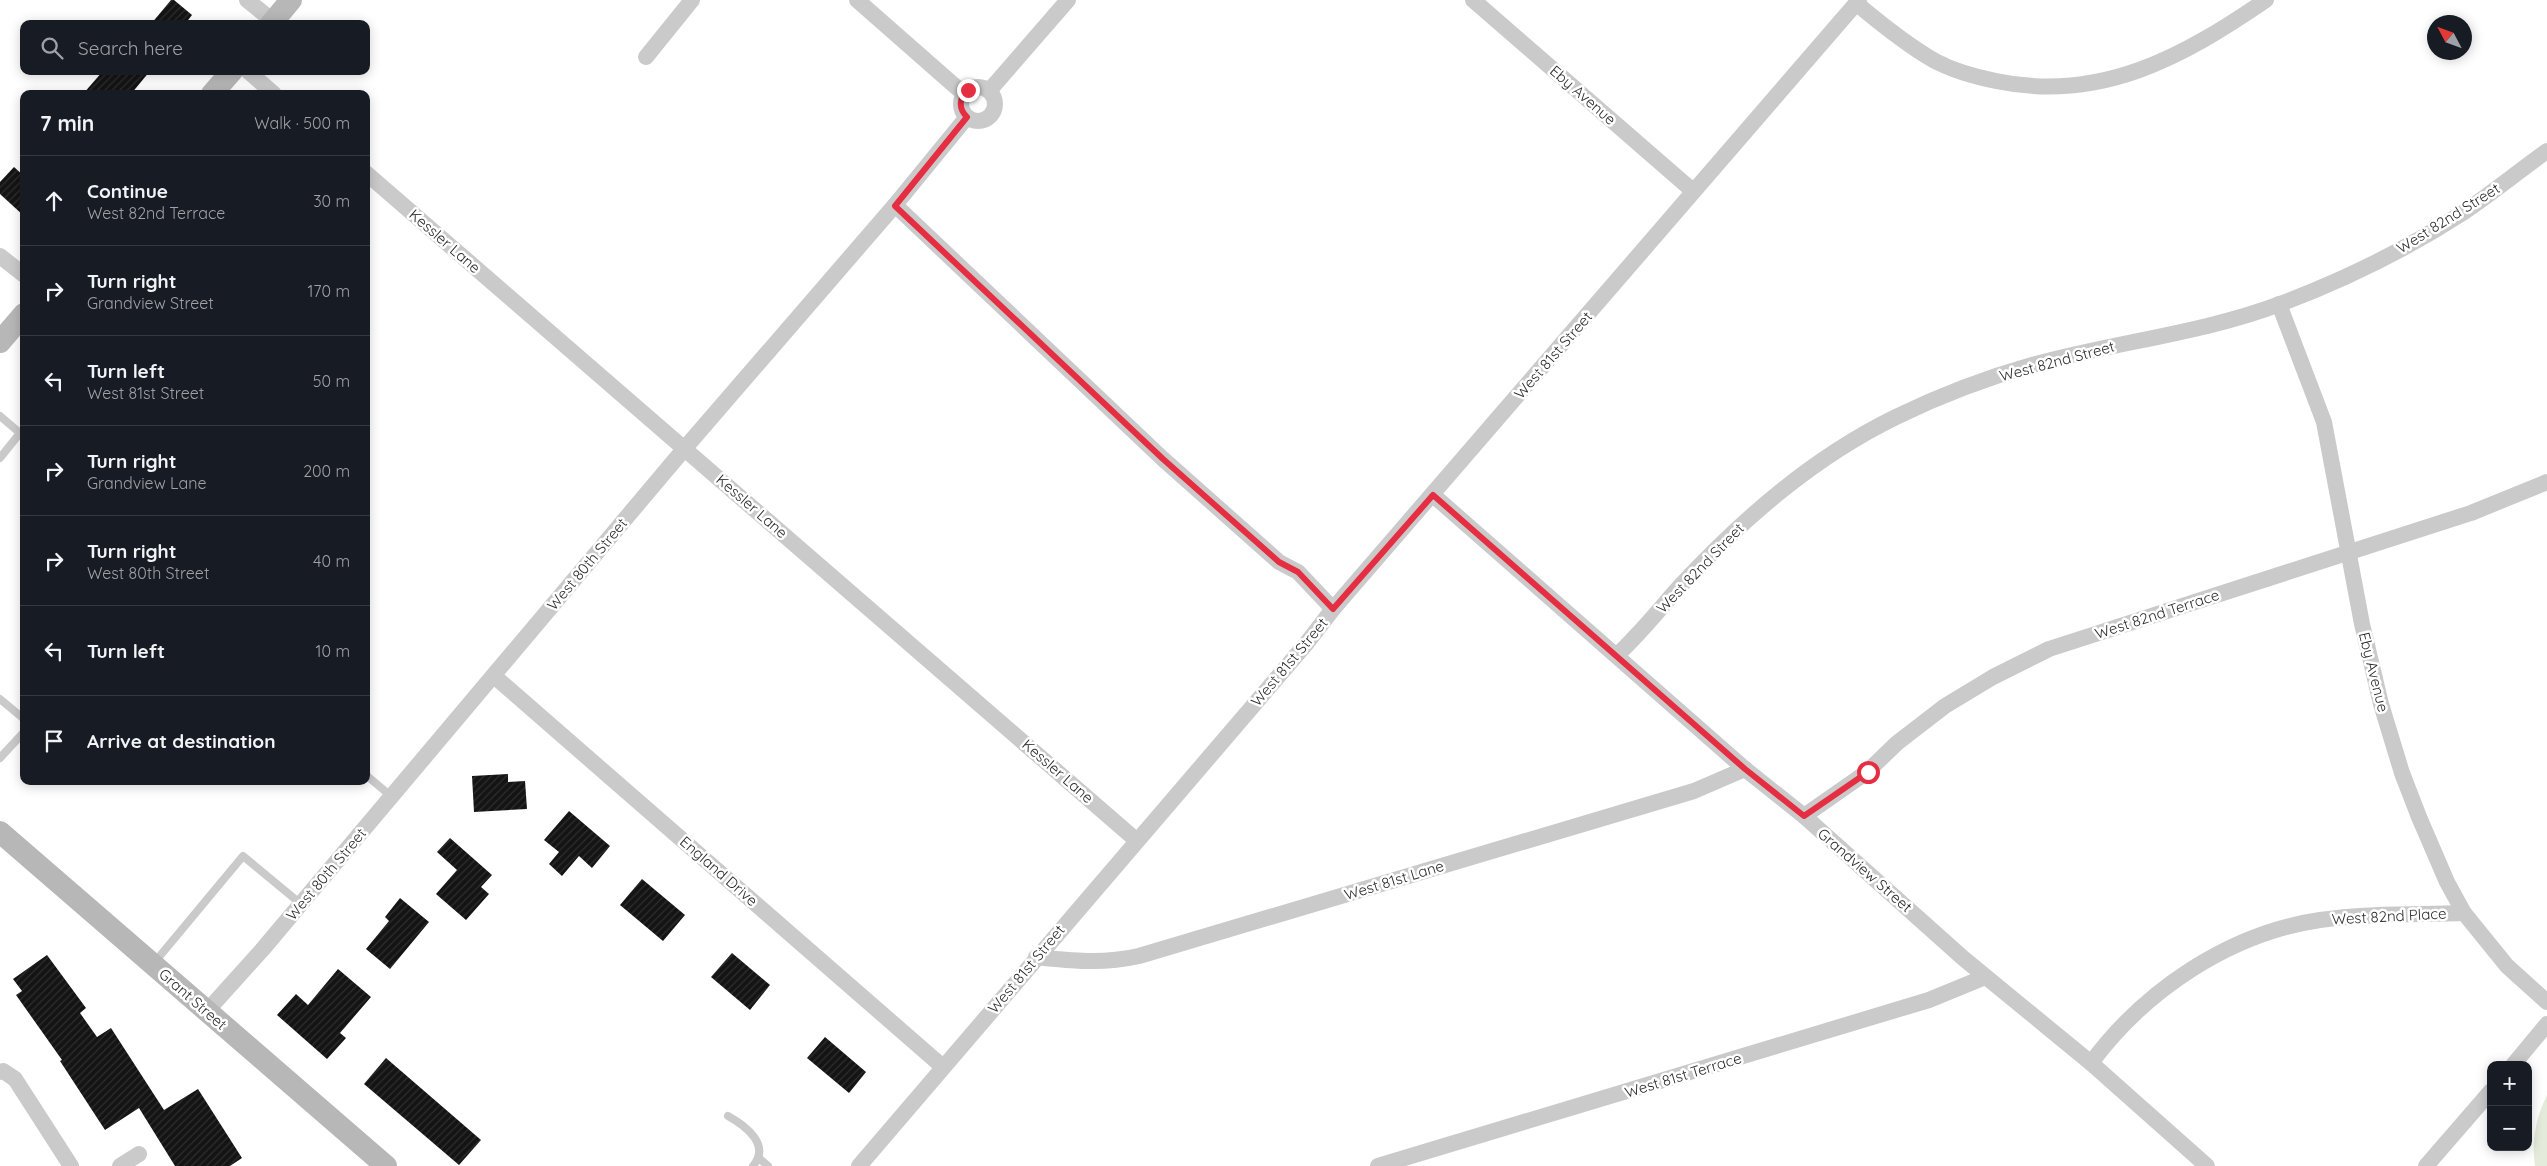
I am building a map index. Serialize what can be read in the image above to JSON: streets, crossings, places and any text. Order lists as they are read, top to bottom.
{
  "streets": {
    "street": [
      "Eby Avenue",
      "West 82nd Street",
      "Kessler Lane",
      "West 81st Street",
      "West 80th Street",
      "West 82nd Terrace",
      "Grandview Street",
      "England Drive",
      "West 81st Lane",
      "West 82nd Place",
      "Grant Street",
      "West 81st Terrace"
    ]
  },
  "crossings": [
    ["Eby Avenue", "West 82nd Street"],
    ["Eby Avenue", "West 81st Street"],
    ["Eby Avenue", "West 82nd Terrace"],
    ["Eby Avenue", "West 82nd Place"],
    ["West 82nd Street", "Grandview Street"],
    ["Kessler Lane", "West 81st Street"],
    ["Kessler Lane", "West 80th Street"],
    ["West 81st Street", "Grandview Street"],
    ["West 81st Street", "England Drive"],
    ["West 81st Street", "West 81st Lane"],
    ["West 80th Street", "England Drive"],
    ["West 80th Street", "Grant Street"],
    ["West 82nd Terrace", "Grandview Street"],
    ["Grandview Street", "West 81st Lane"],
    ["Grandview Street", "West 82nd Place"],
    ["Grandview Street", "West 81st Terrace"]
  ],
  "north": "top left",
  "page": {
    "search": "Search here",
    "heading": ["7 min", "Walk · 500 m"],
    "list": [
      ["Continue", "West 82nd Terrace", "30 m"],
      ["Turn right", "Grandview Street", "170 m"],
      ["Turn left", "West 81st Street", "50 m"],
      ["Turn right", "Grandview Lane", "200 m"],
      ["Turn right", "West 80th Street", "40 m"],
      ["Turn left", "10 m"],
      "Arrive at destination"
    ],
    "map_buttons": ["+", "−"]
  }
}
